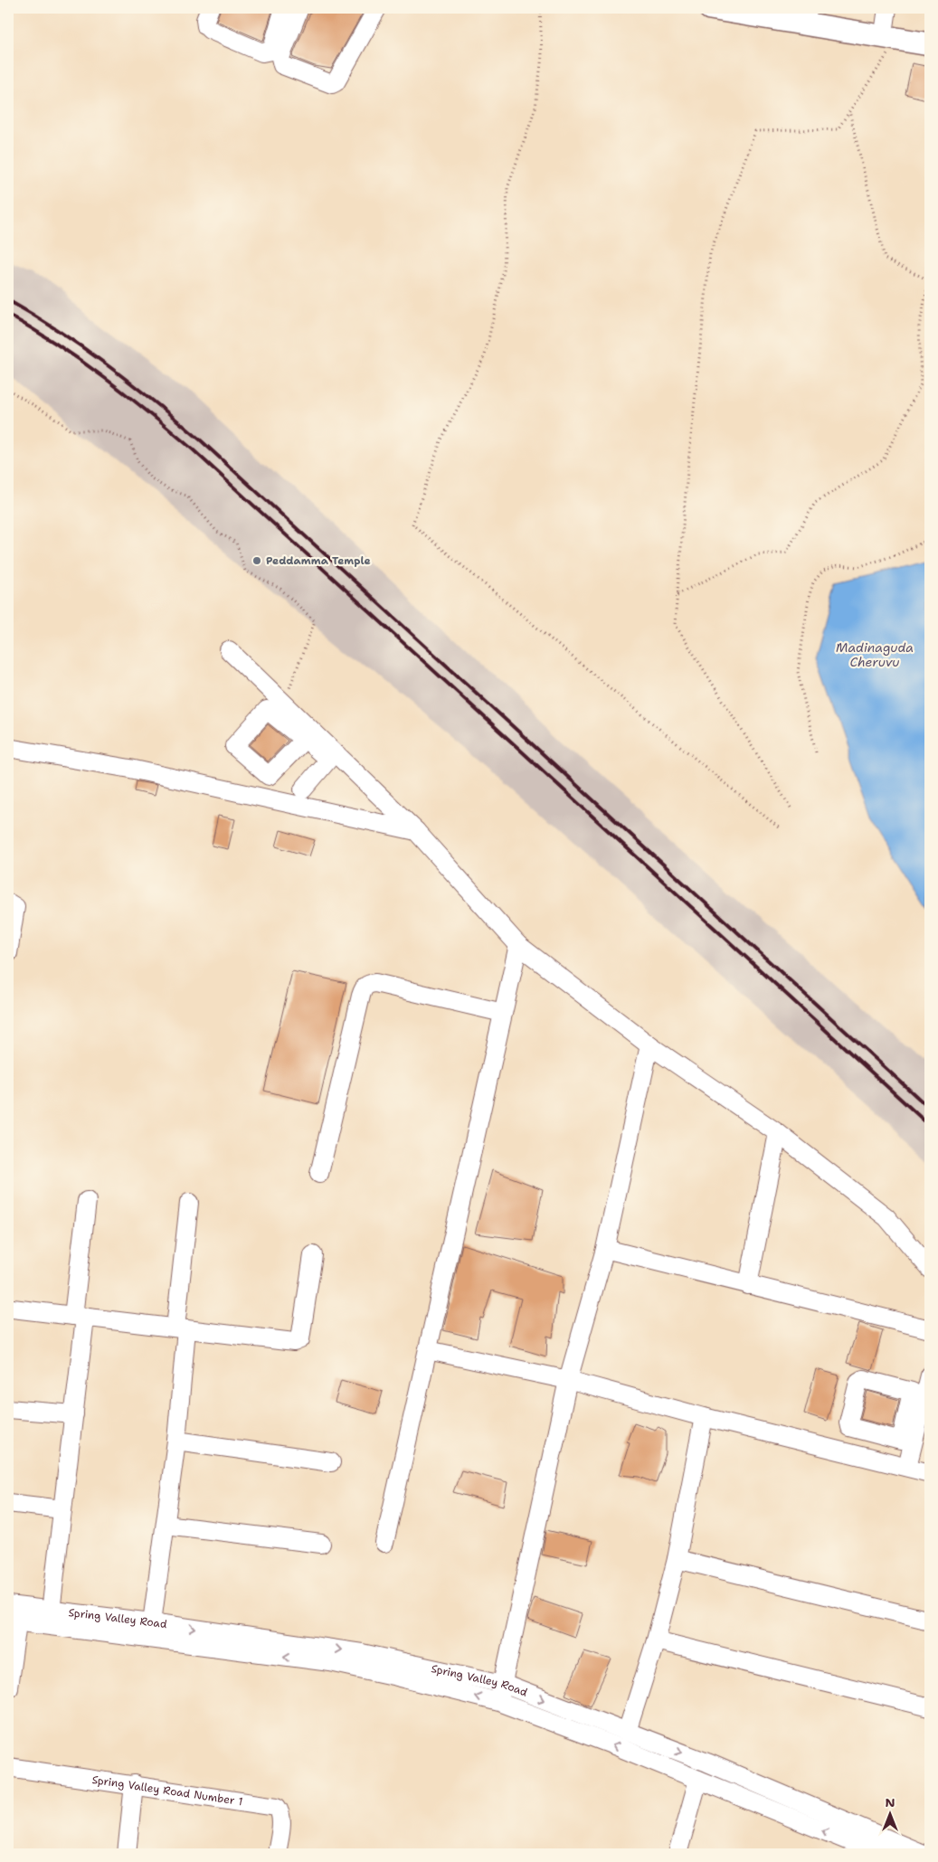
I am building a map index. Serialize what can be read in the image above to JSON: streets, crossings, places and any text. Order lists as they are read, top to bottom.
{
  "streets": {
    "street": ["Spring Valley Road", "Spring Valley Road Number 1"]
  },
  "water": ["Madinaguda Cheruvu"],
  "places": ["Peddamma Temple"],
  "north": "top"
}
